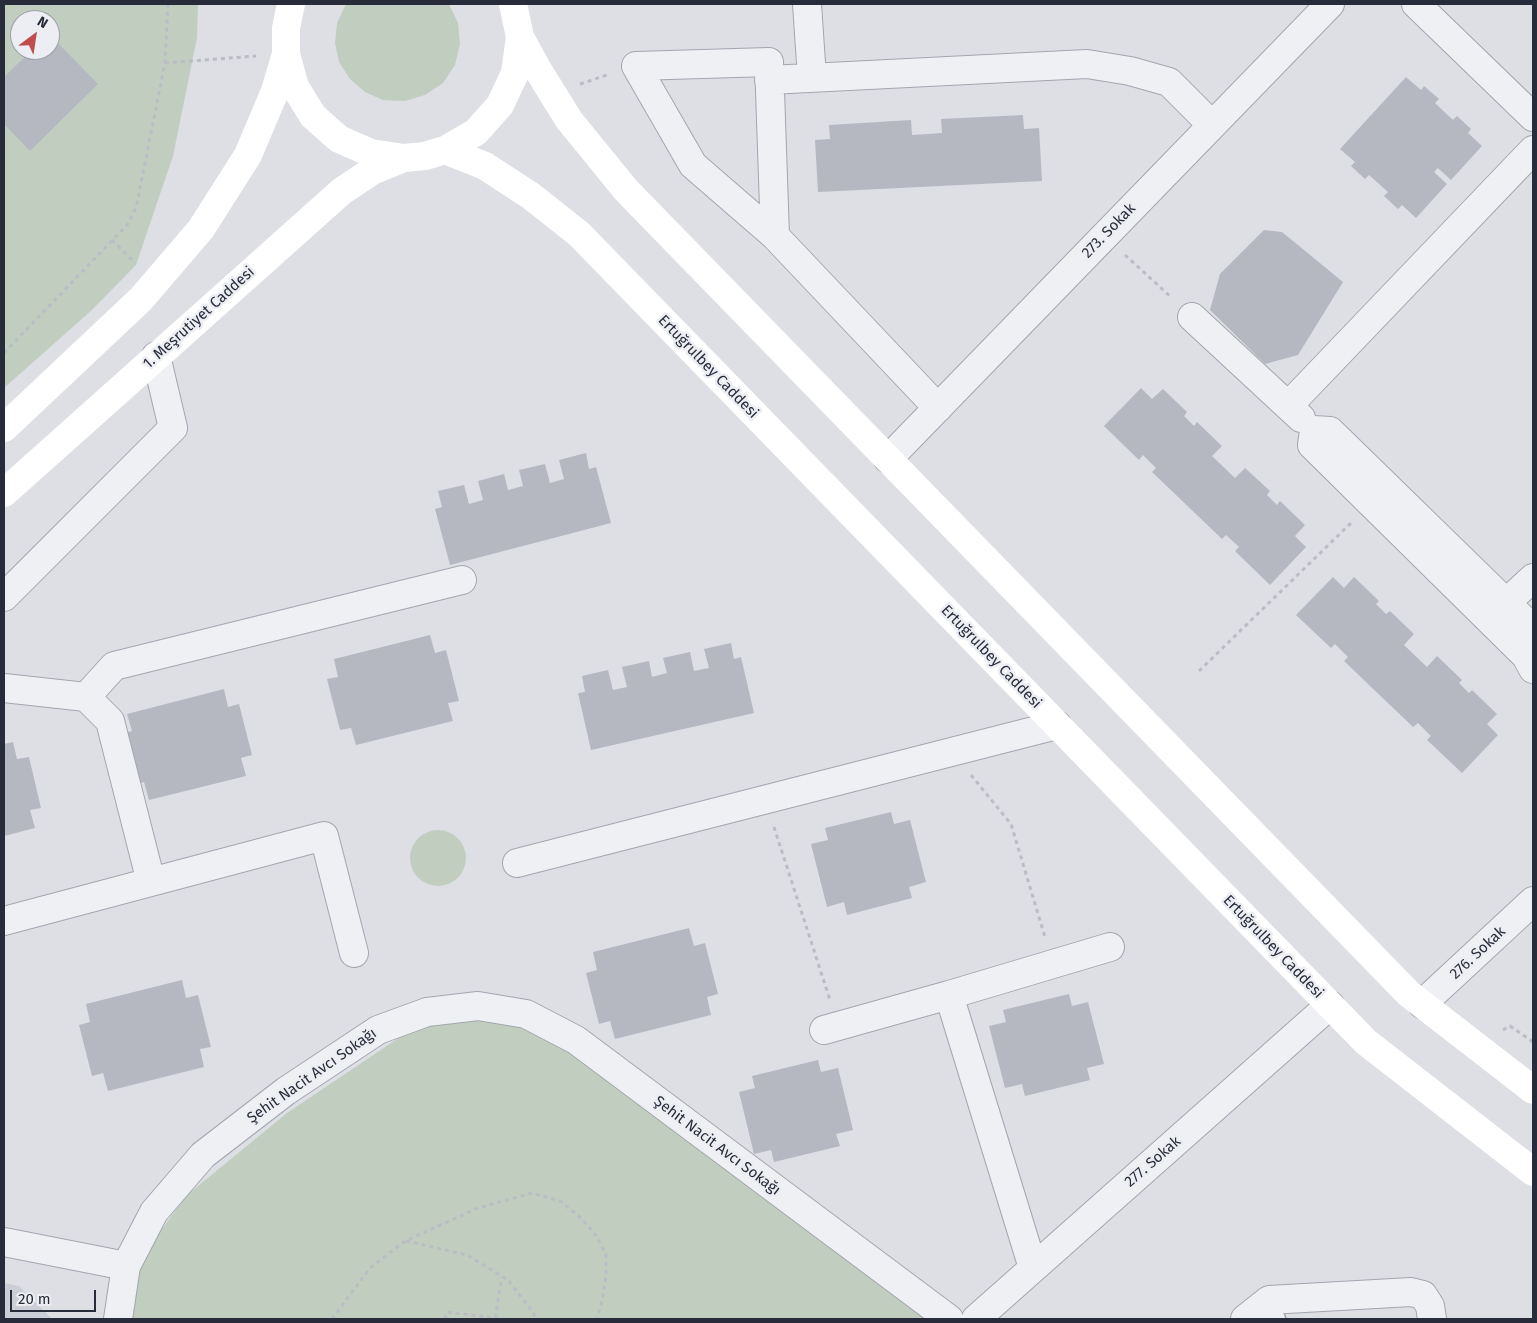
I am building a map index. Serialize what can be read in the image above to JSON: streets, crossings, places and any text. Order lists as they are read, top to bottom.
{
  "streets": {
    "main road": ["1. Meşrutiyet Caddesi", "Ertuğrulbey Caddesi"],
    "street": [
      "273. Sokak",
      "276. Sokak",
      "Şehit Nacit Avcı Sokağı",
      "277. Sokak"
    ]
  },
  "crossings": [
    ["Ertuğrulbey Caddesi", "277. Sokak"]
  ],
  "scale_bar": "20 m",
  "north": "top right"
}
